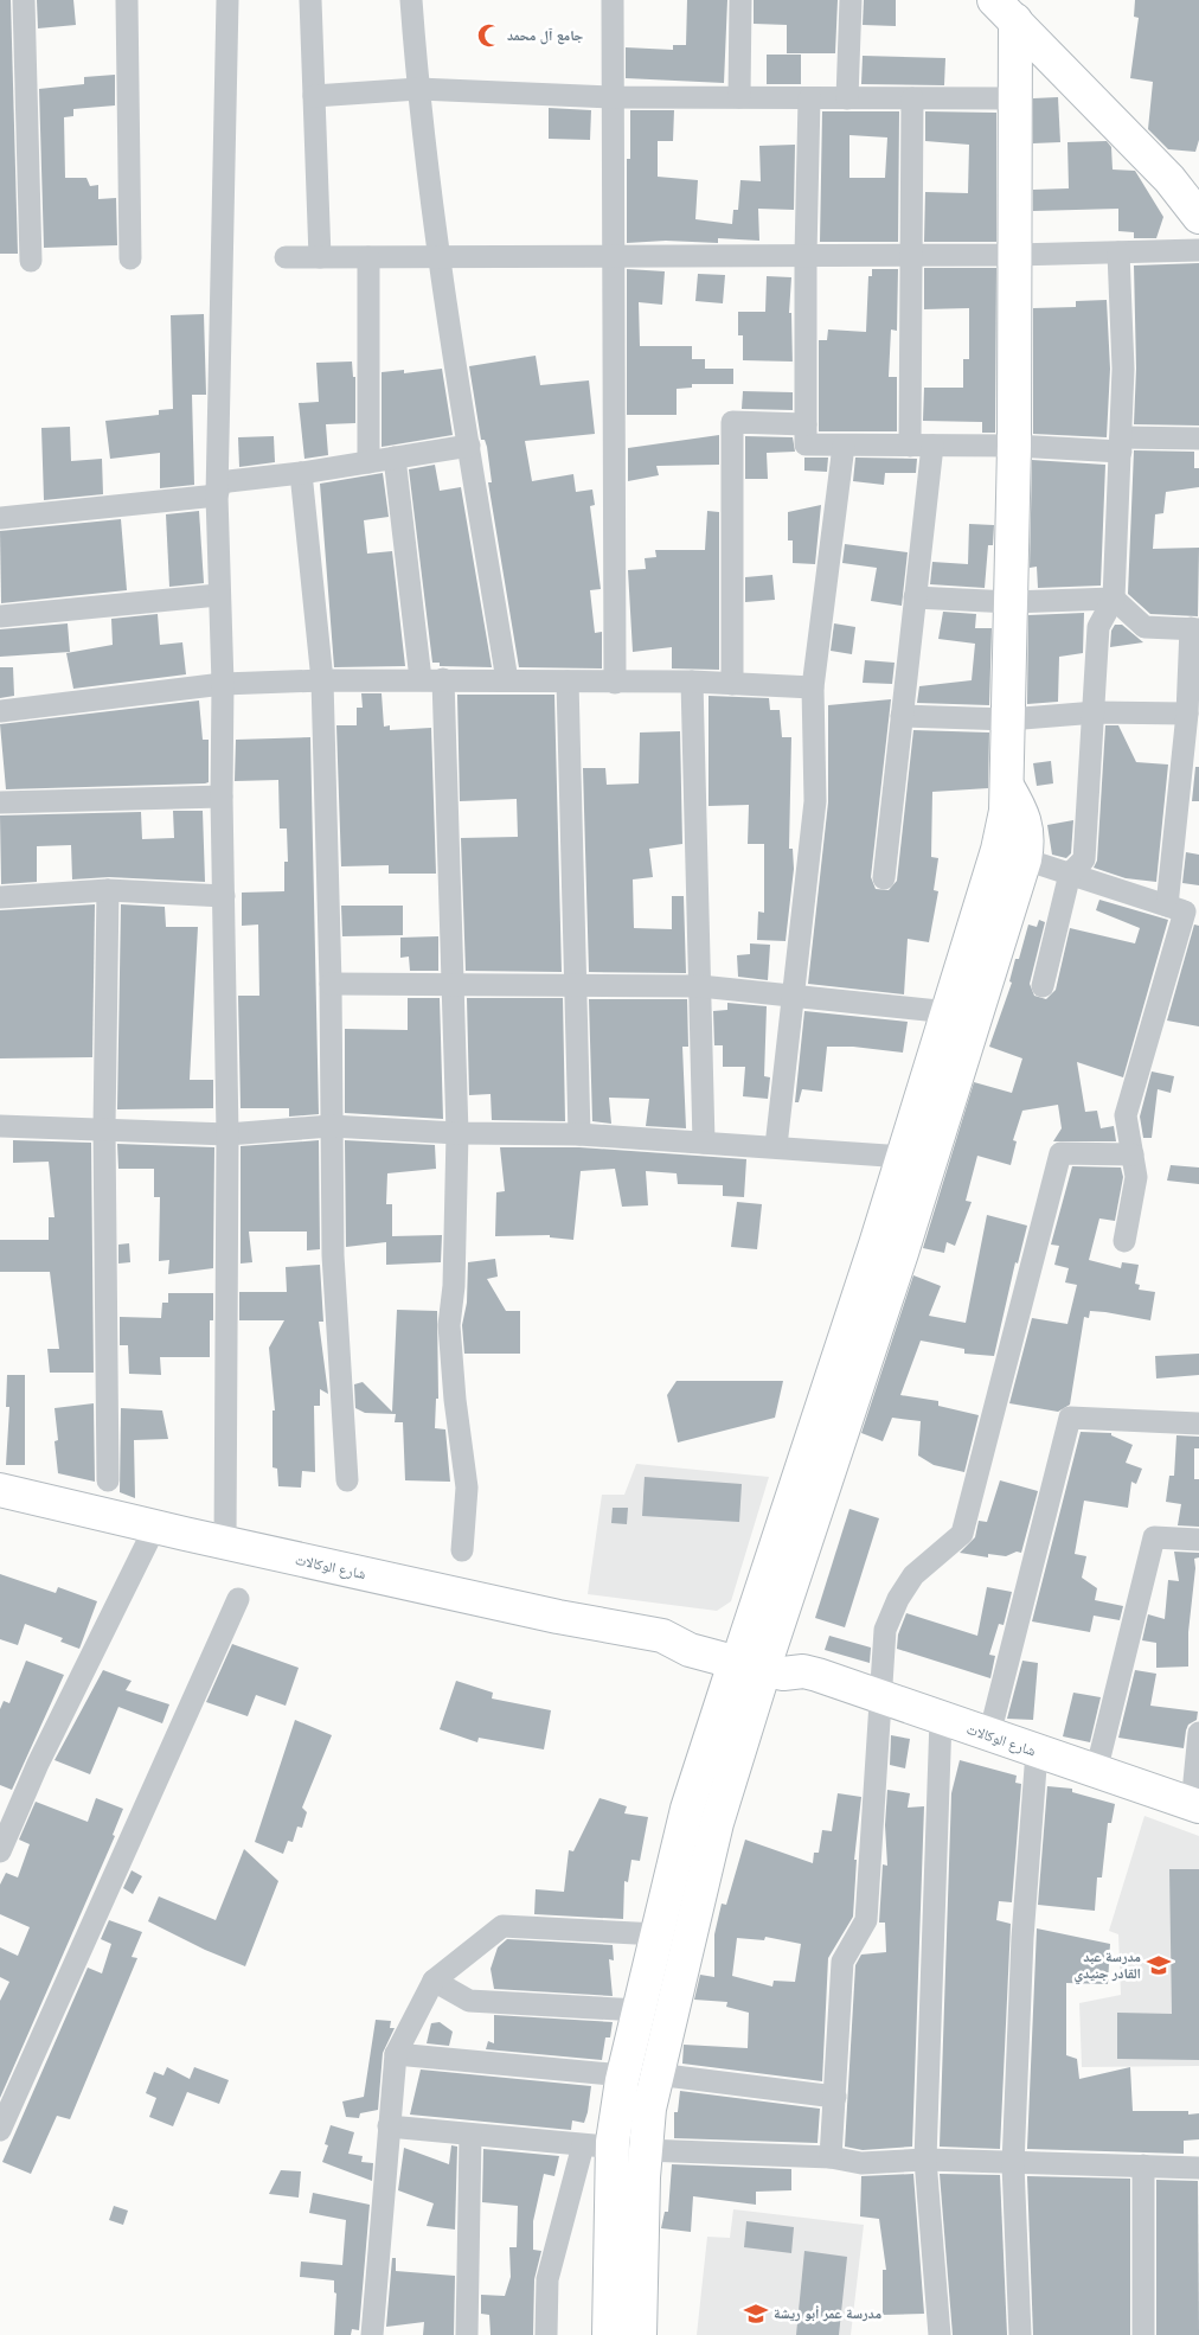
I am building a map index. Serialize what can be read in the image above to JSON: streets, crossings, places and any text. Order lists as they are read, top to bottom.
{
  "streets": {
    "street": ["شارع الوكالات"]
  },
  "places": {
    "mosque": ["جامع آل محمد"],
    "school or university": ["مدرسة عبد القادر جنيدي", "مدرسة عمر أبو ريشة"]
  }
}
